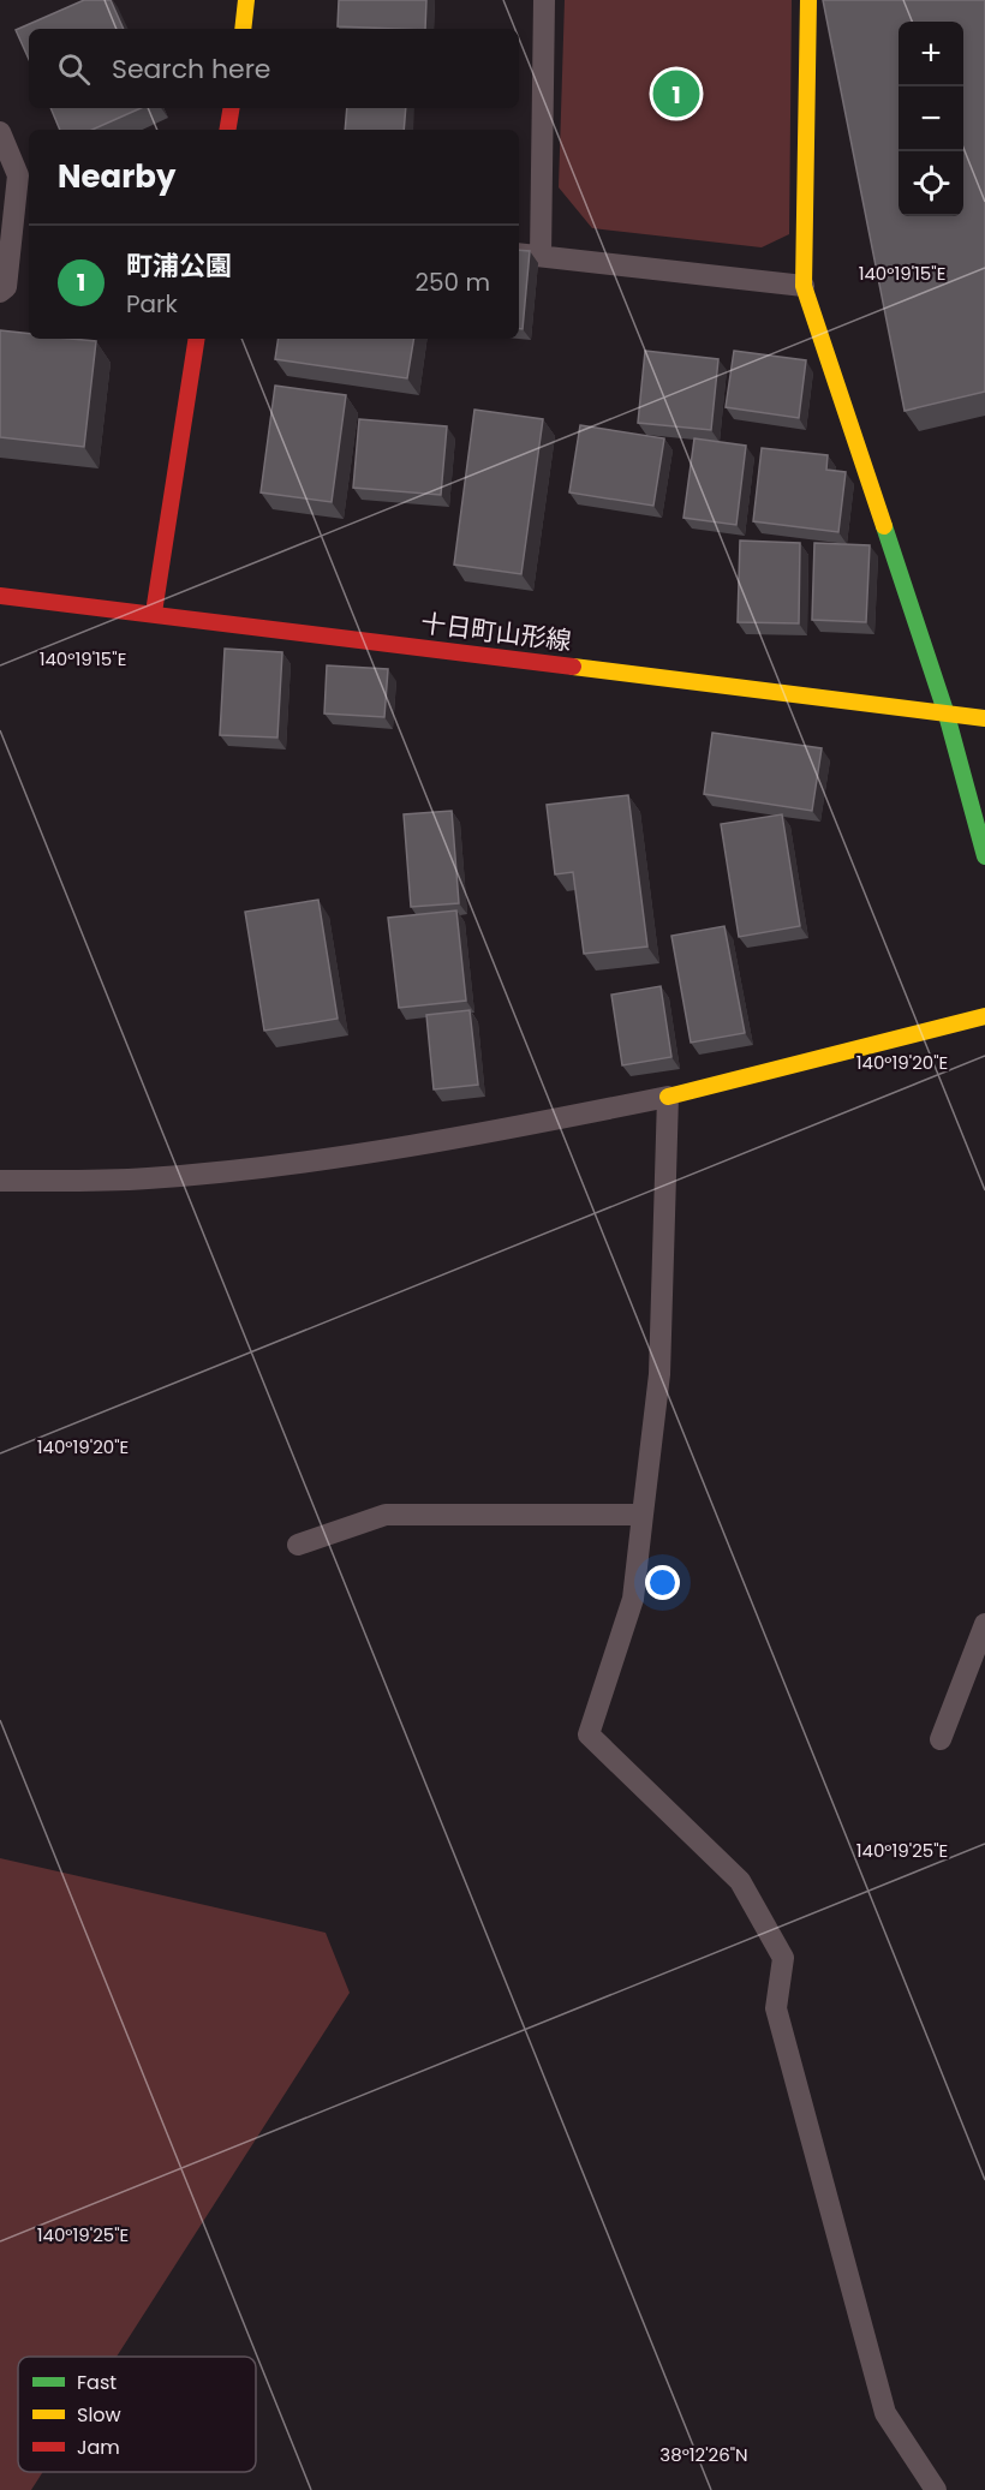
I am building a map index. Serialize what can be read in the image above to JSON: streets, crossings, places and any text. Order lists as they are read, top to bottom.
{
  "streets": {
    "street": ["十日町山形線"]
  },
  "legend": ["Fast", "Slow", "Jam"],
  "page": {
    "map_buttons": ["+", "−"],
    "search": "Search here",
    "pins": "1",
    "heading": "Nearby",
    "list": [
      {
        "mark": "1",
        "name": "町浦公園",
        "note": "Park",
        "value": "250 m"
      }
    ]
  },
  "coordinates": [
    "140°19'15\"E",
    "140°19'20\"E",
    "140°19'25\"E",
    "38°12'26\"N"
  ]
}
